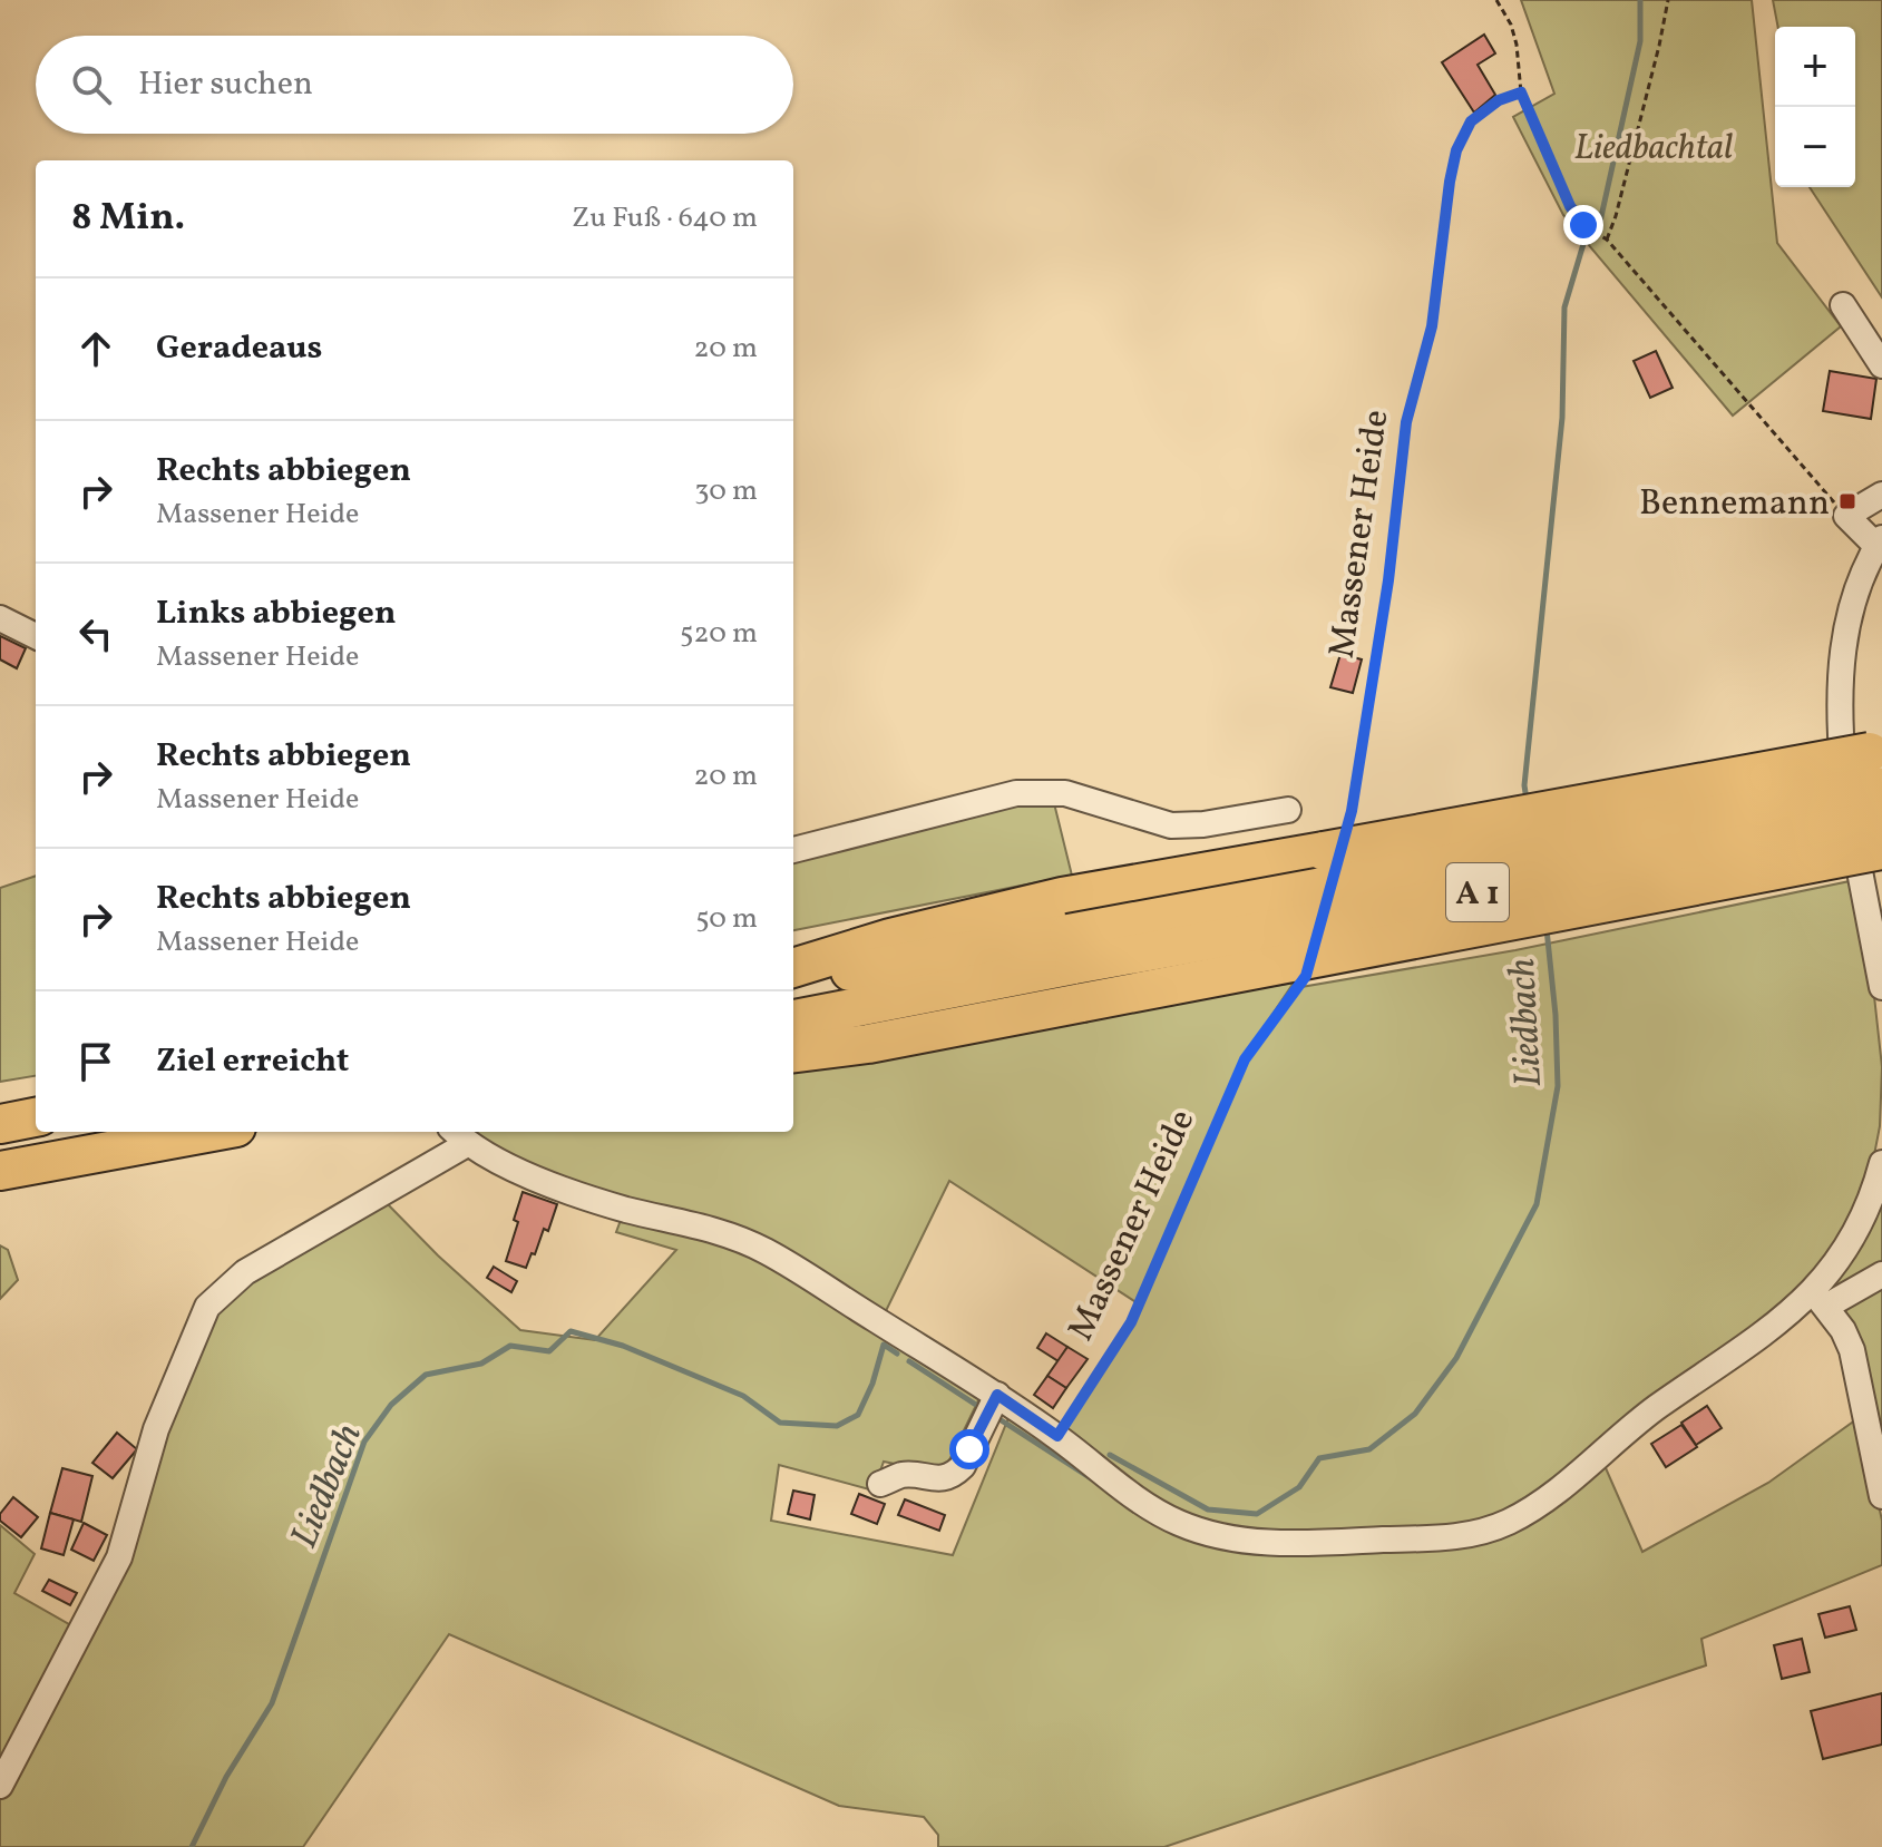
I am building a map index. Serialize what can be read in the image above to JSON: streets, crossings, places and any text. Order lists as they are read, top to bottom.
{
  "streets": {
    "highway": ["A 1"],
    "path": ["Massener Heide"]
  },
  "water": ["Liedbach"],
  "parks": ["Liedbachtal"],
  "places": {
    "transit": ["Bennemann"]
  },
  "page": {
    "map_buttons": ["+", "−"],
    "search": "Hier suchen",
    "heading": ["8 Min.", "Zu Fuß · 640 m"],
    "list": [
      ["Geradeaus", "20 m"],
      ["Rechts abbiegen", "Massener Heide", "30 m"],
      ["Links abbiegen", "Massener Heide", "520 m"],
      ["Rechts abbiegen", "Massener Heide", "20 m"],
      ["Rechts abbiegen", "Massener Heide", "50 m"],
      "Ziel erreicht"
    ]
  }
}
